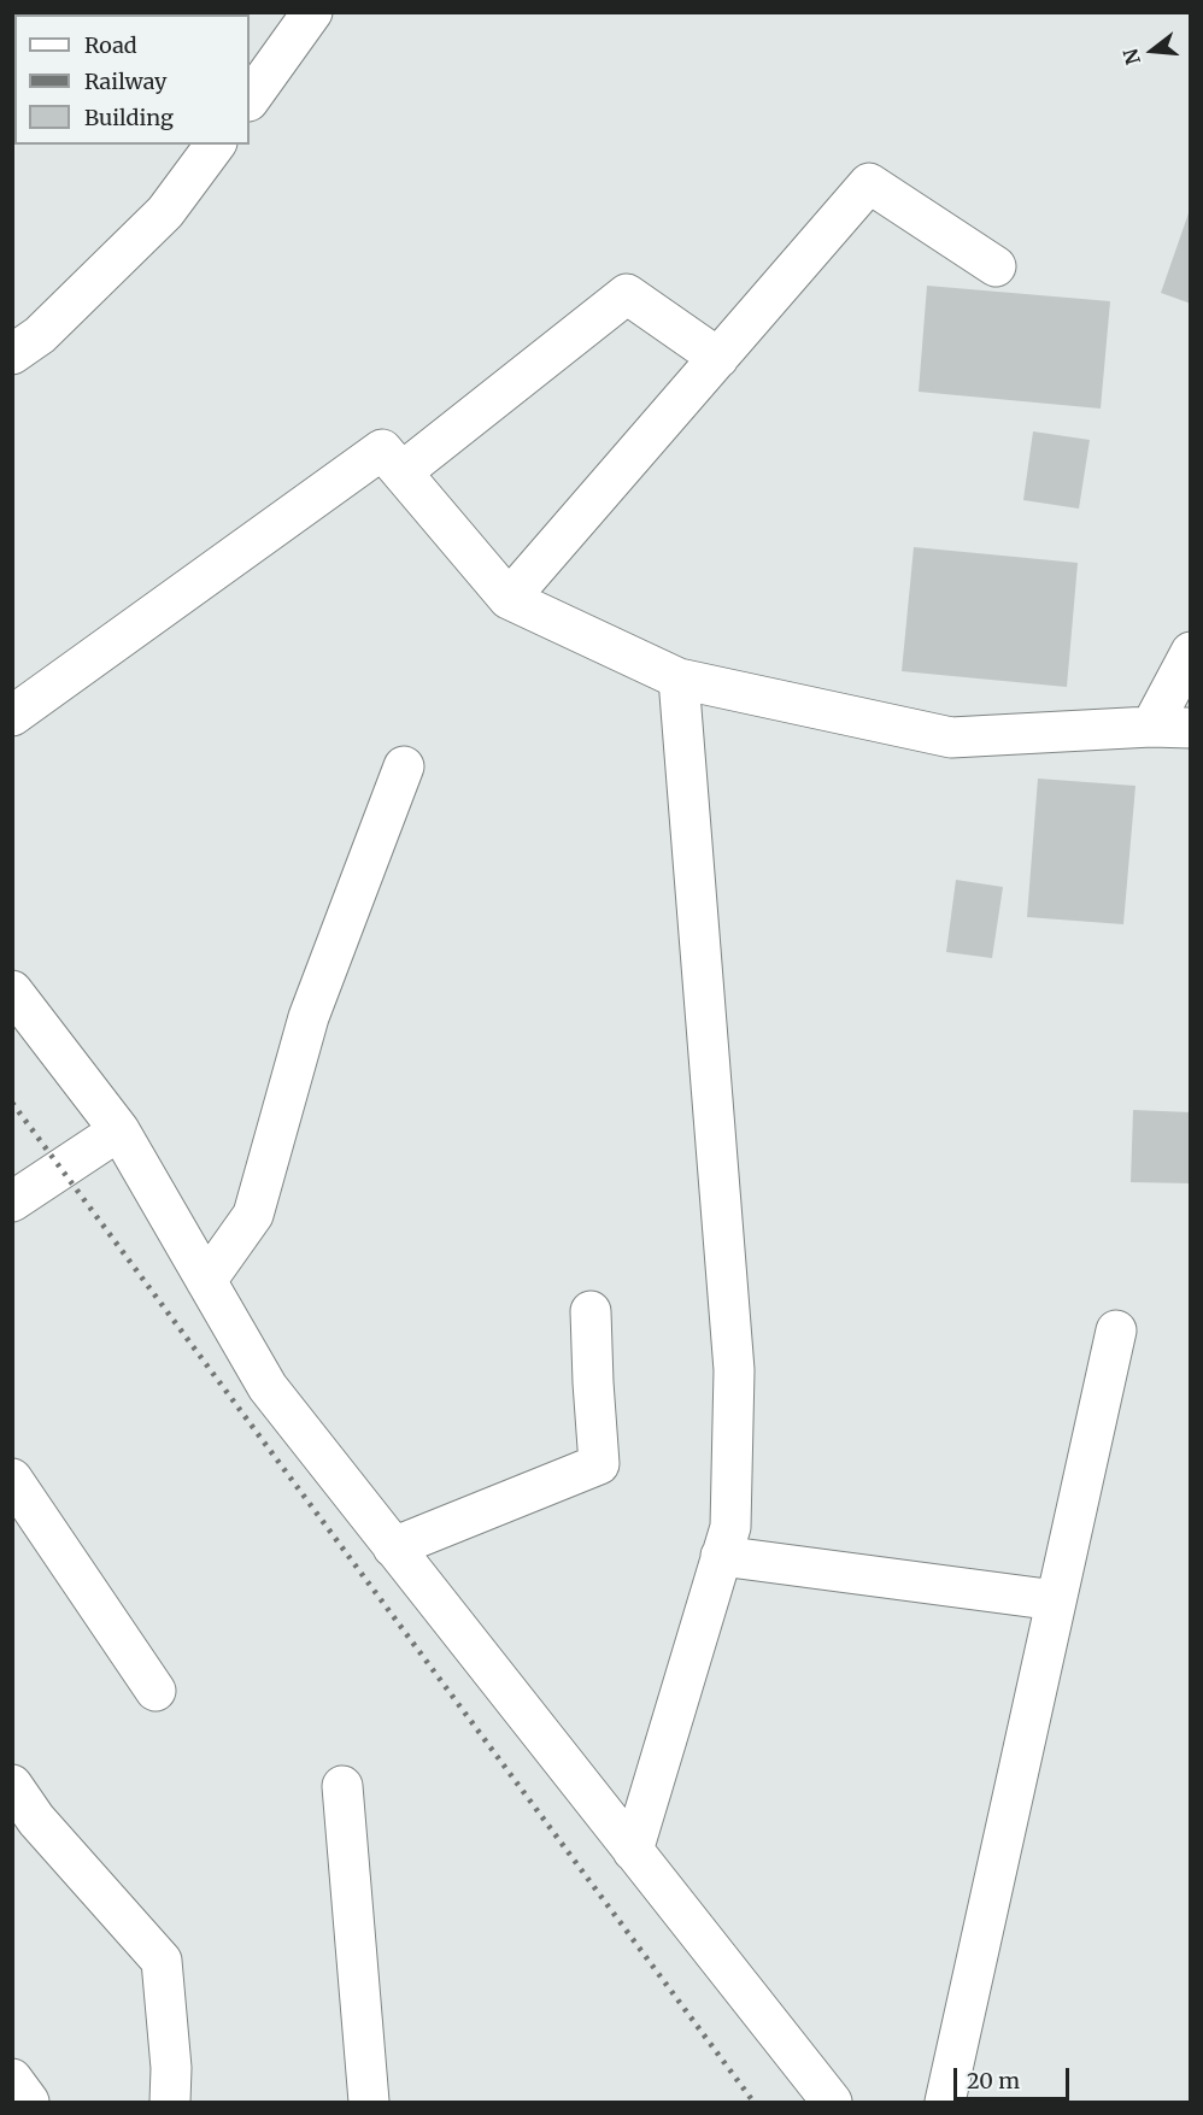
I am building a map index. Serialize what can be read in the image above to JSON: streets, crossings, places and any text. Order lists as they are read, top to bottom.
{
  "legend": ["Road", "Railway", "Building"],
  "scale_bar": "20 m",
  "north": "left"
}
